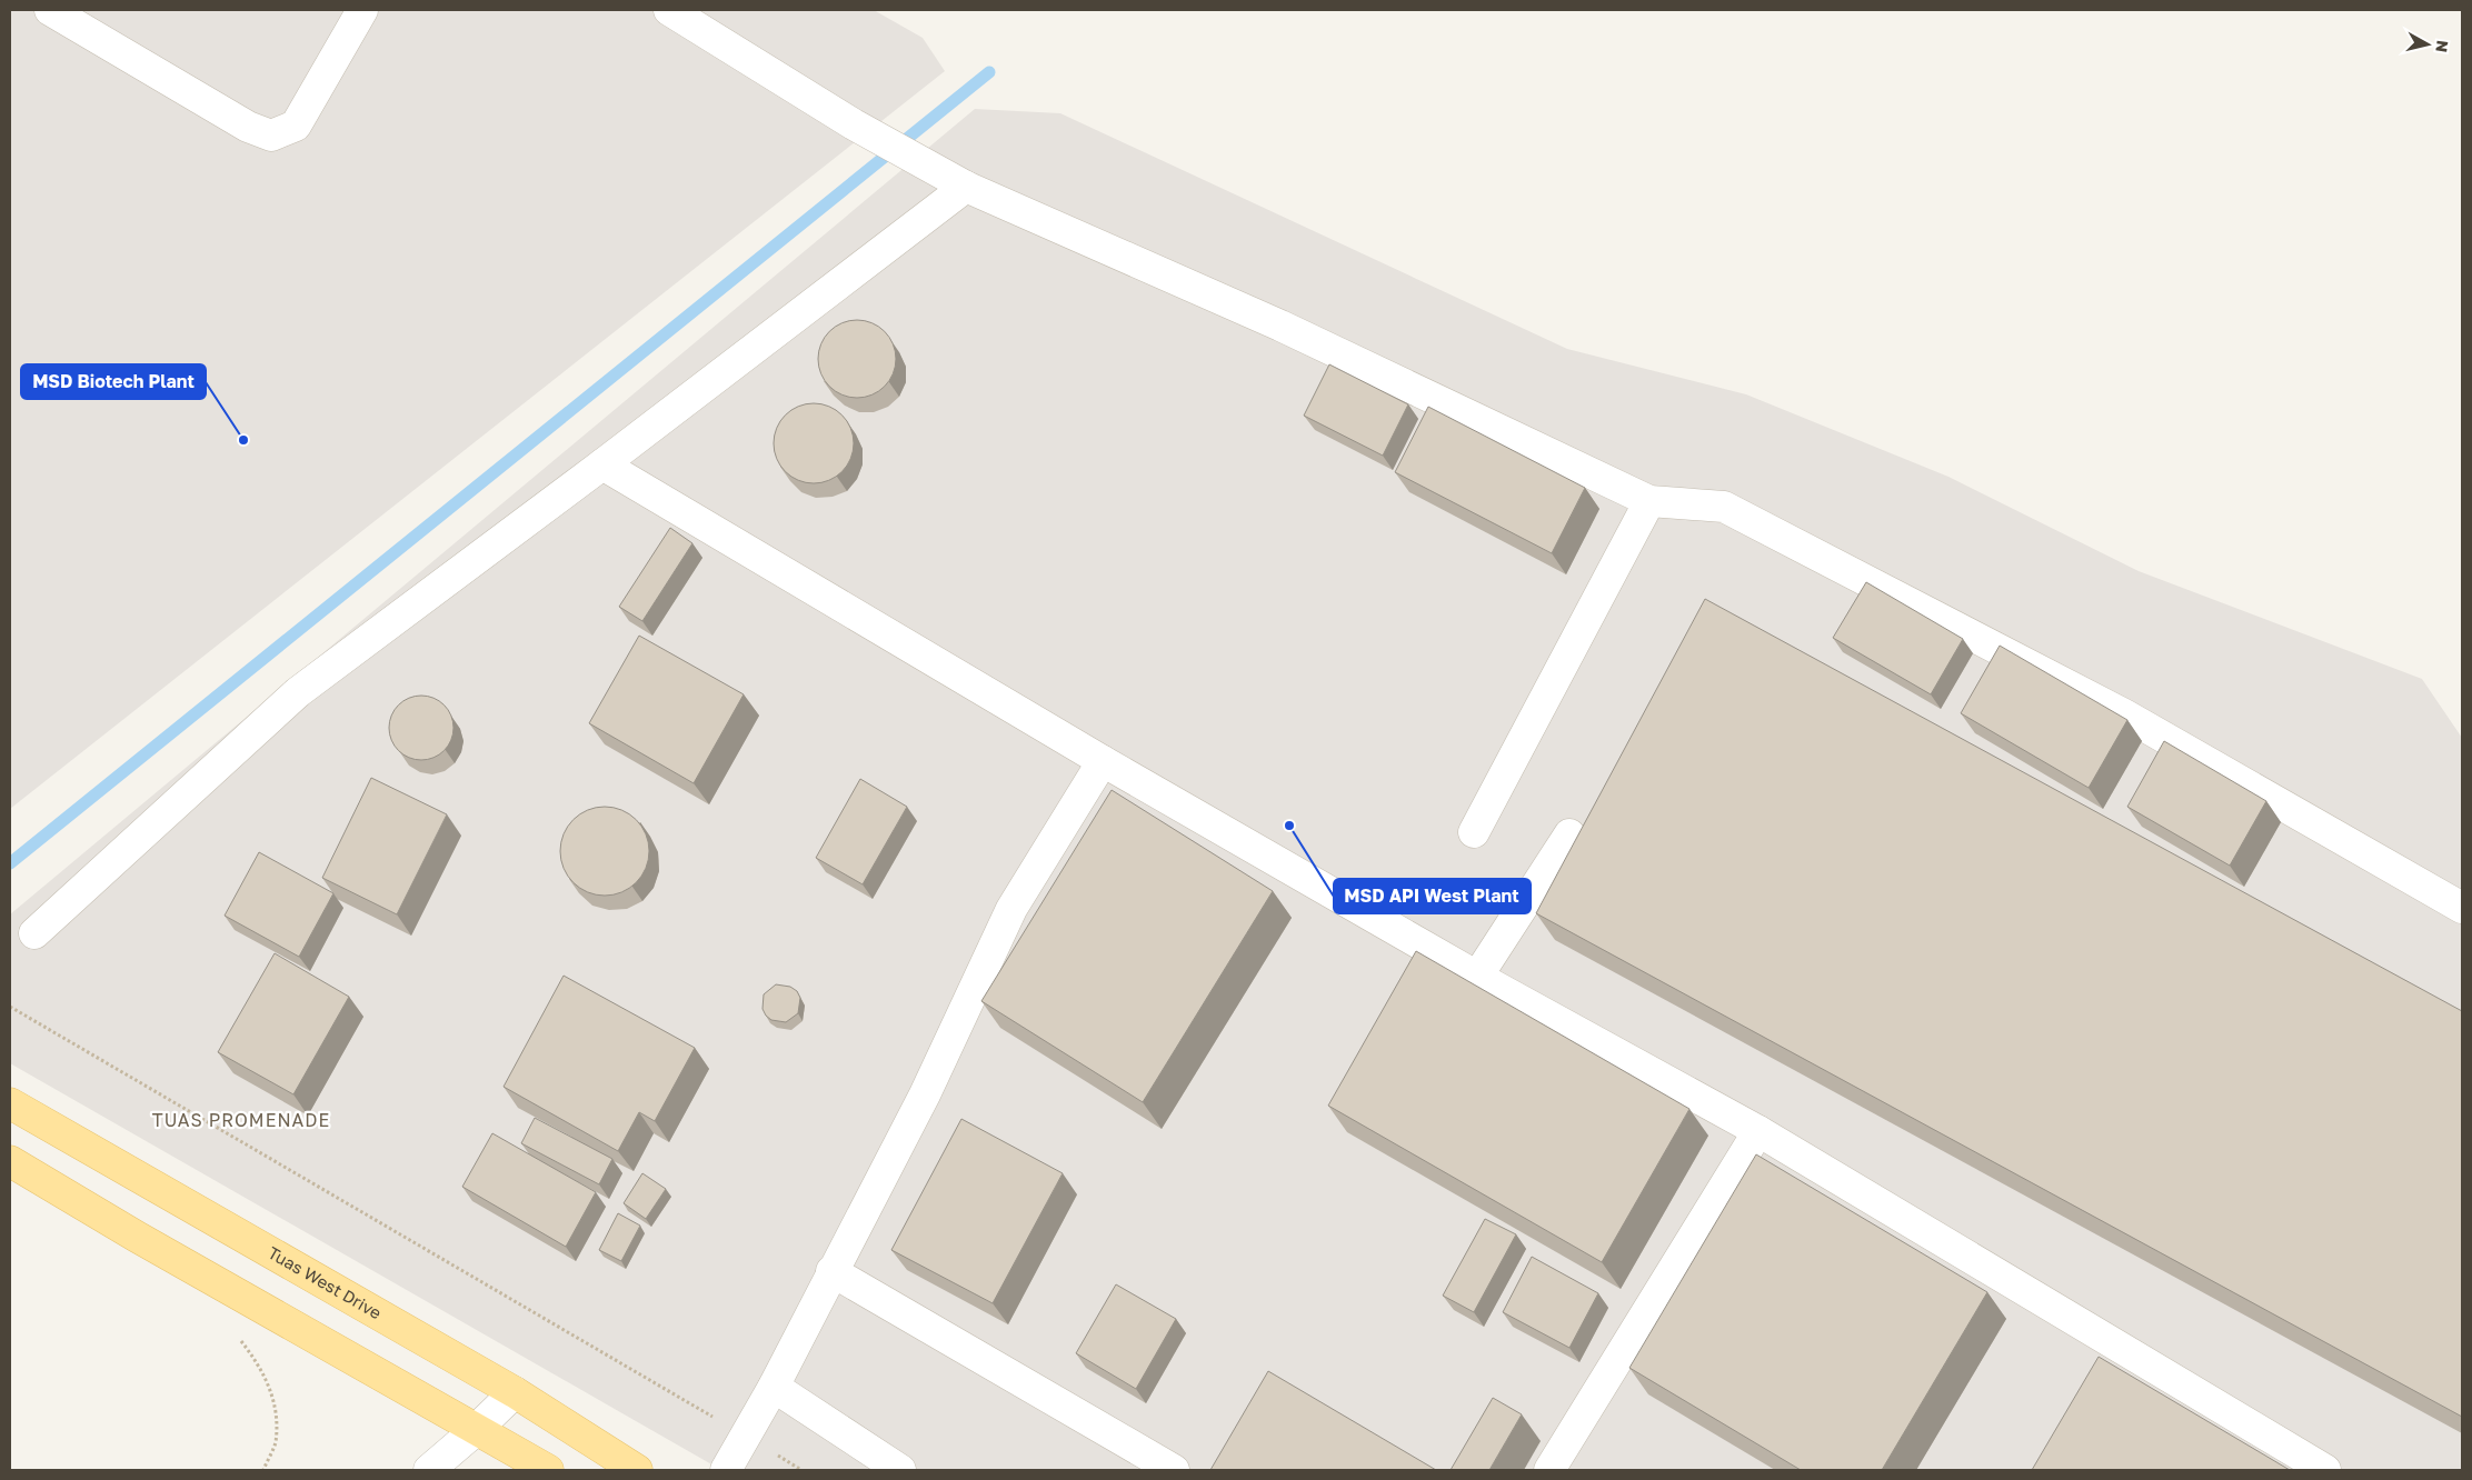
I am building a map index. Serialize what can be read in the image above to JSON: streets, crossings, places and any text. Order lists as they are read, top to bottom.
{
  "streets": {
    "main road": ["Tuas West Drive"]
  },
  "districts": ["TUAS PROMENADE"],
  "places": ["MSD Biotech Plant", "MSD API West Plant"],
  "north": "right"
}
